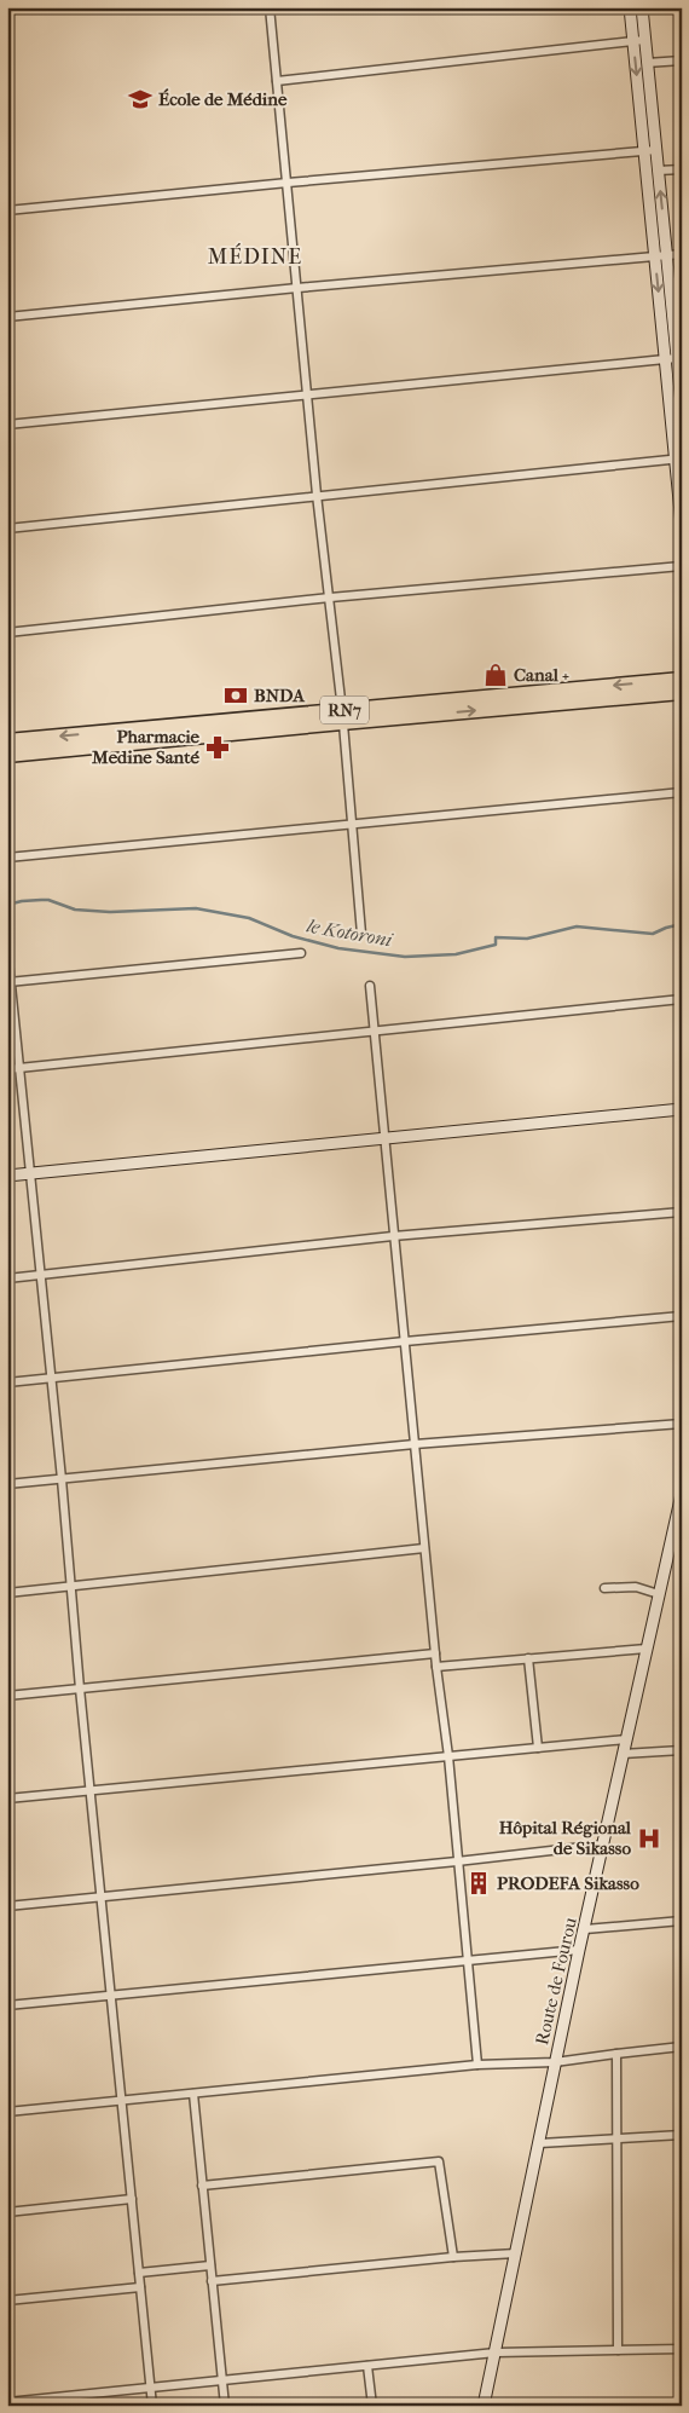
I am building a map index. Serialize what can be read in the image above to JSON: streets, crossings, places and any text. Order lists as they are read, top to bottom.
{
  "streets": {
    "highway": ["RN7"],
    "street": ["Route de Fourou"]
  },
  "districts": ["MÉDINE"],
  "water": ["le Kotoroni"],
  "places": {
    "school or university": ["École de Médine"],
    "shop": ["Canal +"],
    "bank": ["BNDA"],
    "pharmacy": ["Pharmacie Medine Santé"],
    "hospital": ["Hôpital Régional de Sikasso"],
    "building": ["PRODEFA Sikasso"]
  }
}
